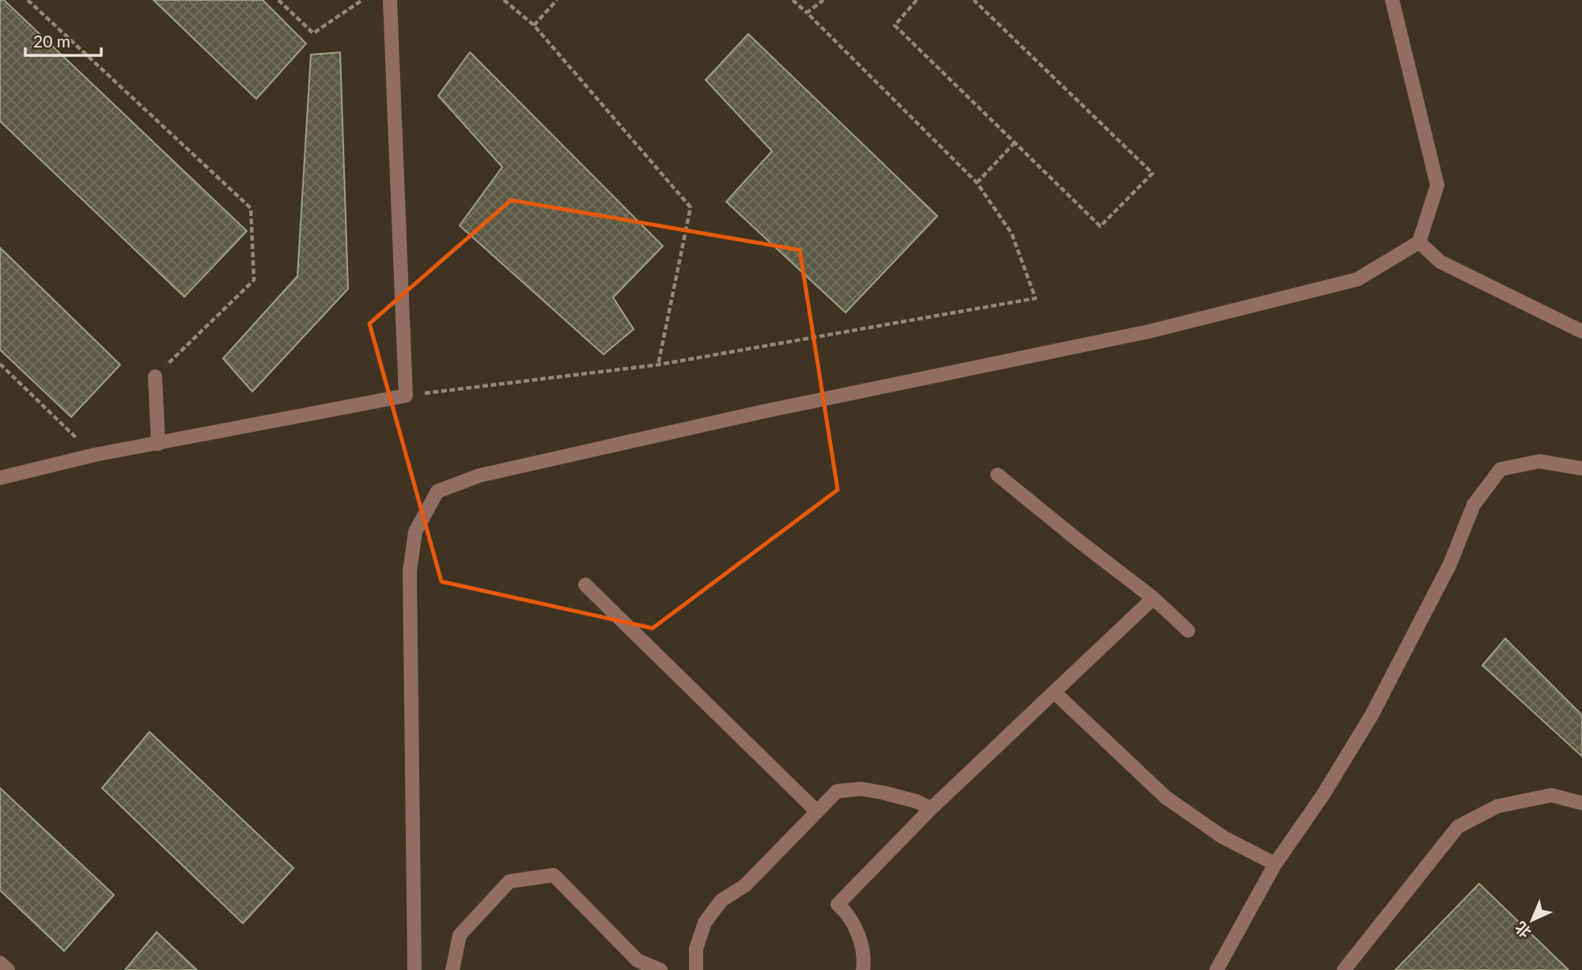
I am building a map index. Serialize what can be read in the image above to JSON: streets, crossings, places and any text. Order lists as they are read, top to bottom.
{
  "scale_bar": "20 m",
  "north": "bottom left"
}
